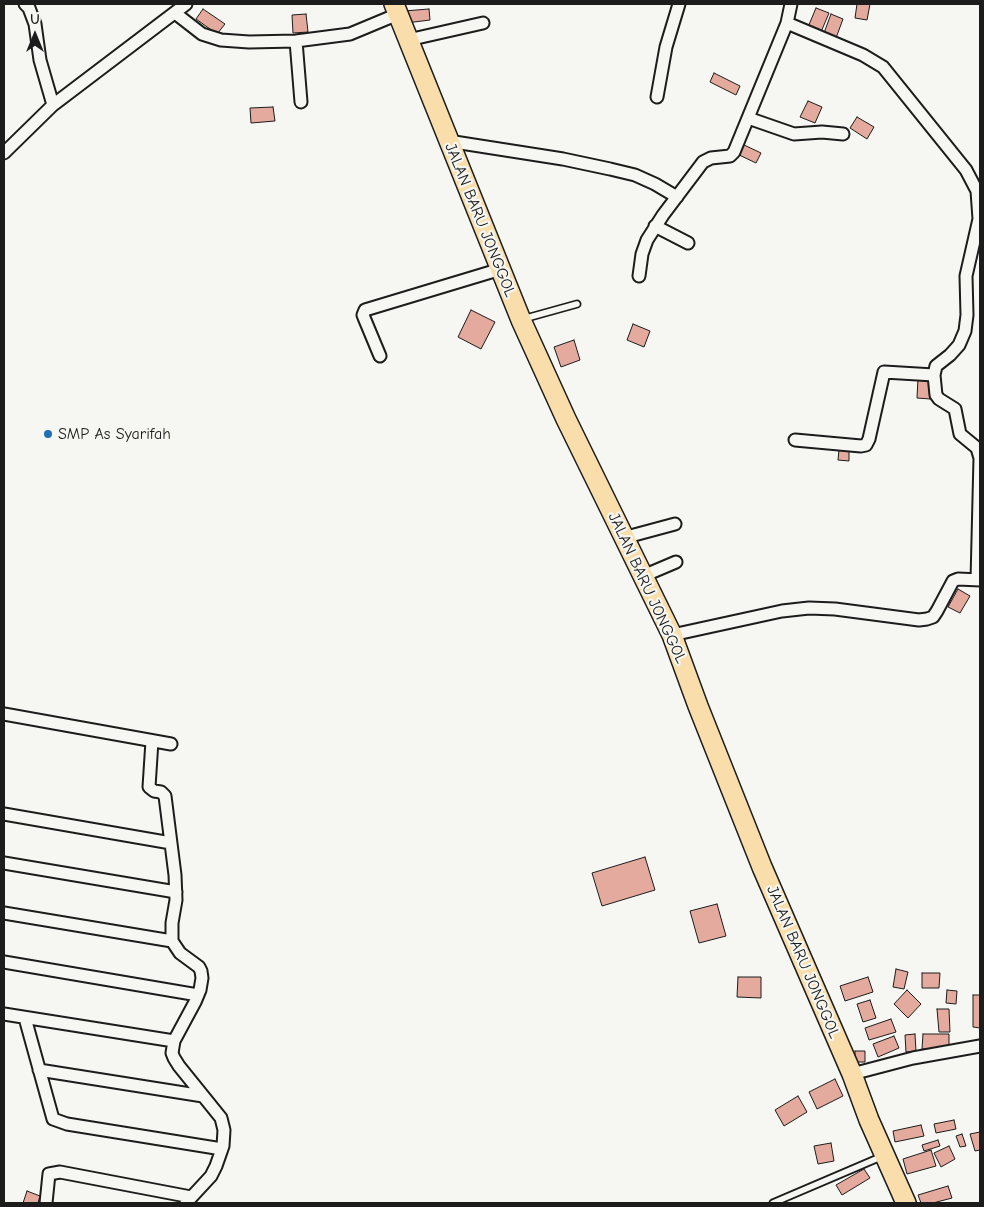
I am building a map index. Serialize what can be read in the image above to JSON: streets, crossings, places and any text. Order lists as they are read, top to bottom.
{
  "streets": {
    "main road": ["JALAN BARU JONGGOL"]
  },
  "places": ["SMP As Syarifah"],
  "north": "top"
}
